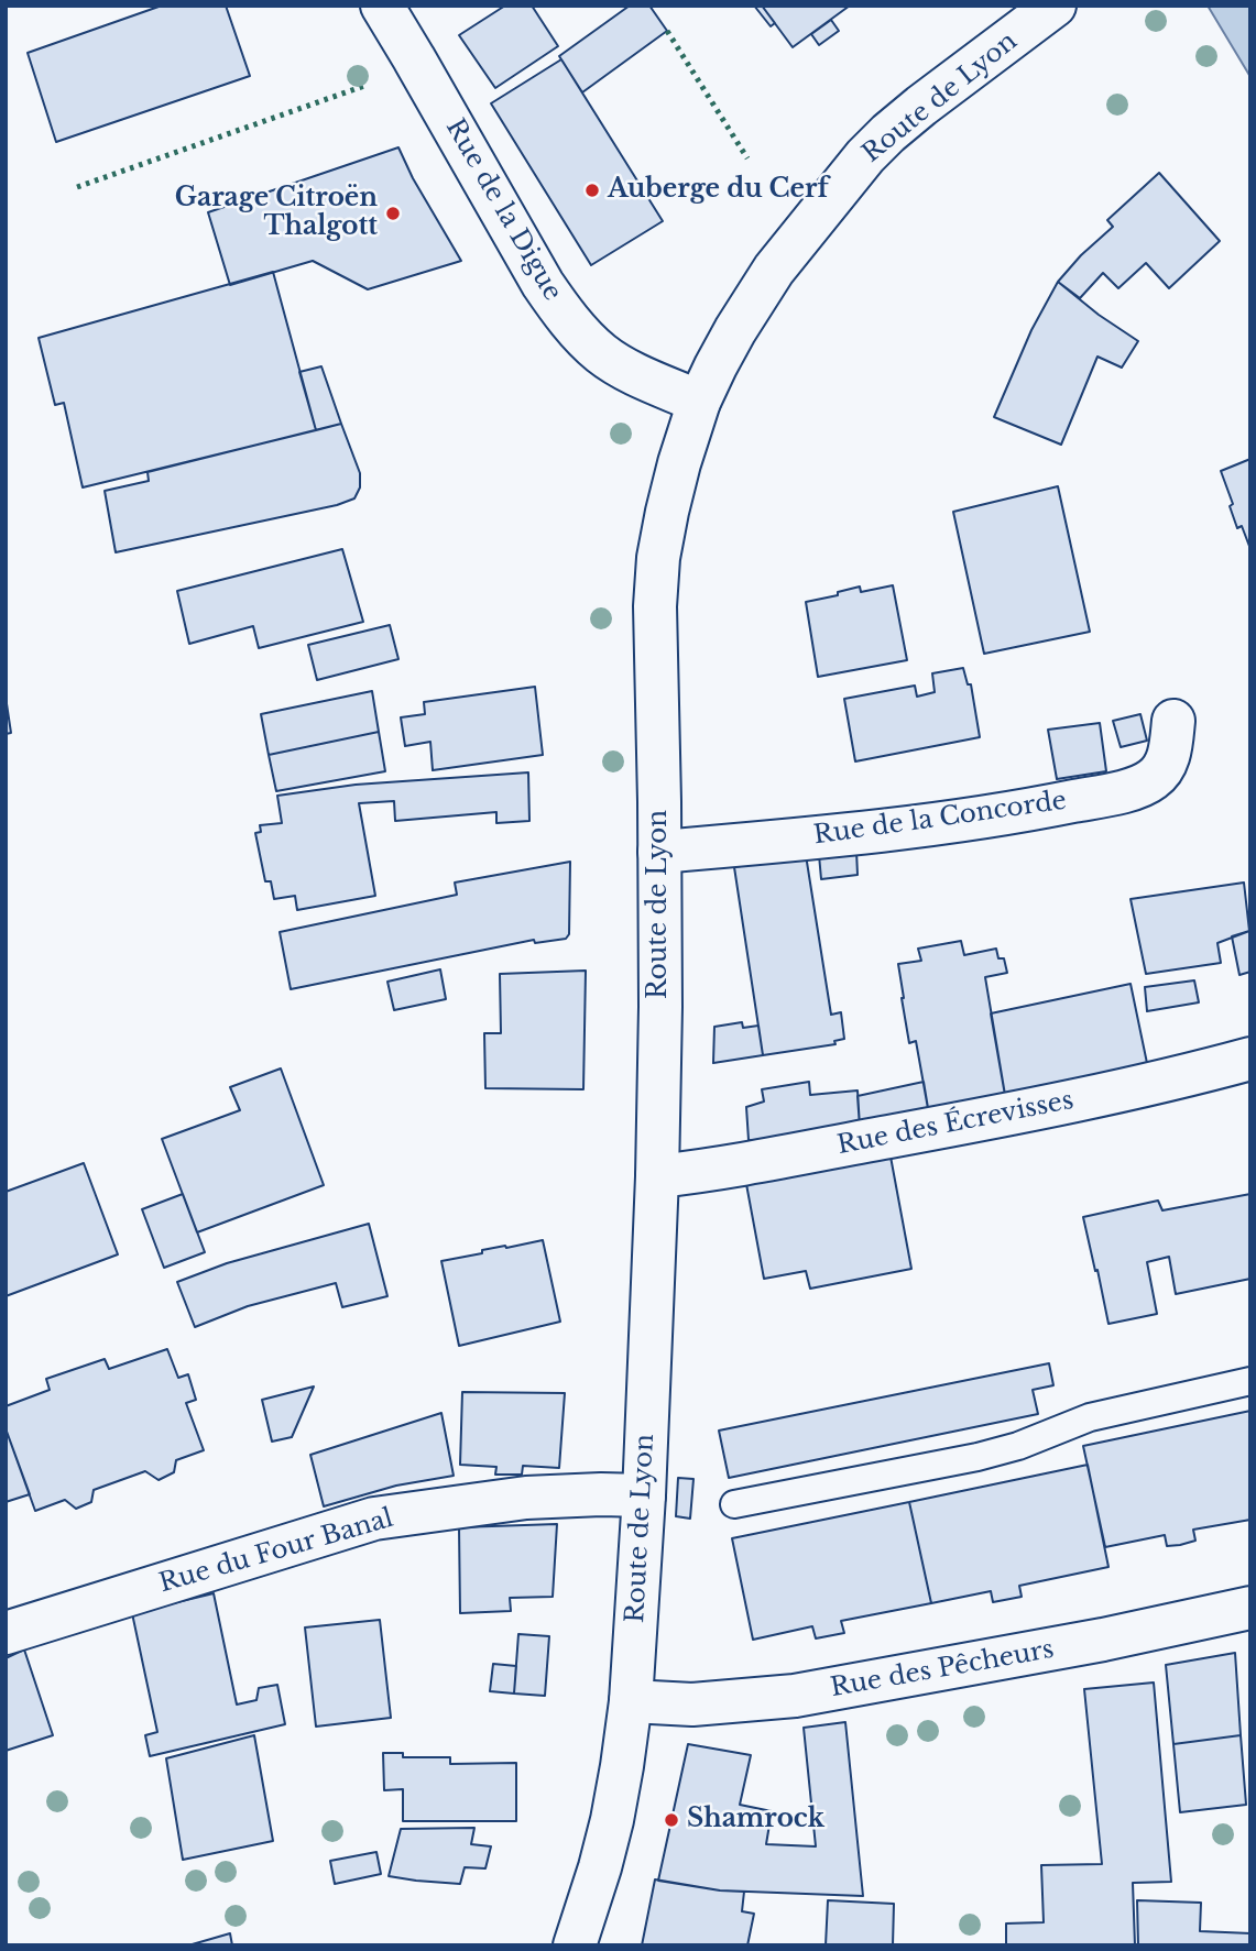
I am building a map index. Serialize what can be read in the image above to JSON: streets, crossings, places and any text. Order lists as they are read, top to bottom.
{
  "streets": {
    "street": [
      "Route de Lyon",
      "Rue de la Digue",
      "Rue de la Concorde",
      "Rue des Écrevisses",
      "Rue du Four Banal",
      "Rue des Pêcheurs"
    ]
  },
  "crossings": [
    ["Route de Lyon", "Rue de la Digue"],
    ["Route de Lyon", "Rue de la Concorde"],
    ["Route de Lyon", "Rue des Écrevisses"],
    ["Route de Lyon", "Rue du Four Banal"],
    ["Route de Lyon", "Rue des Pêcheurs"]
  ],
  "places": ["Auberge du Cerf", "Garage Citroën Thalgott", "Shamrock"]
}
